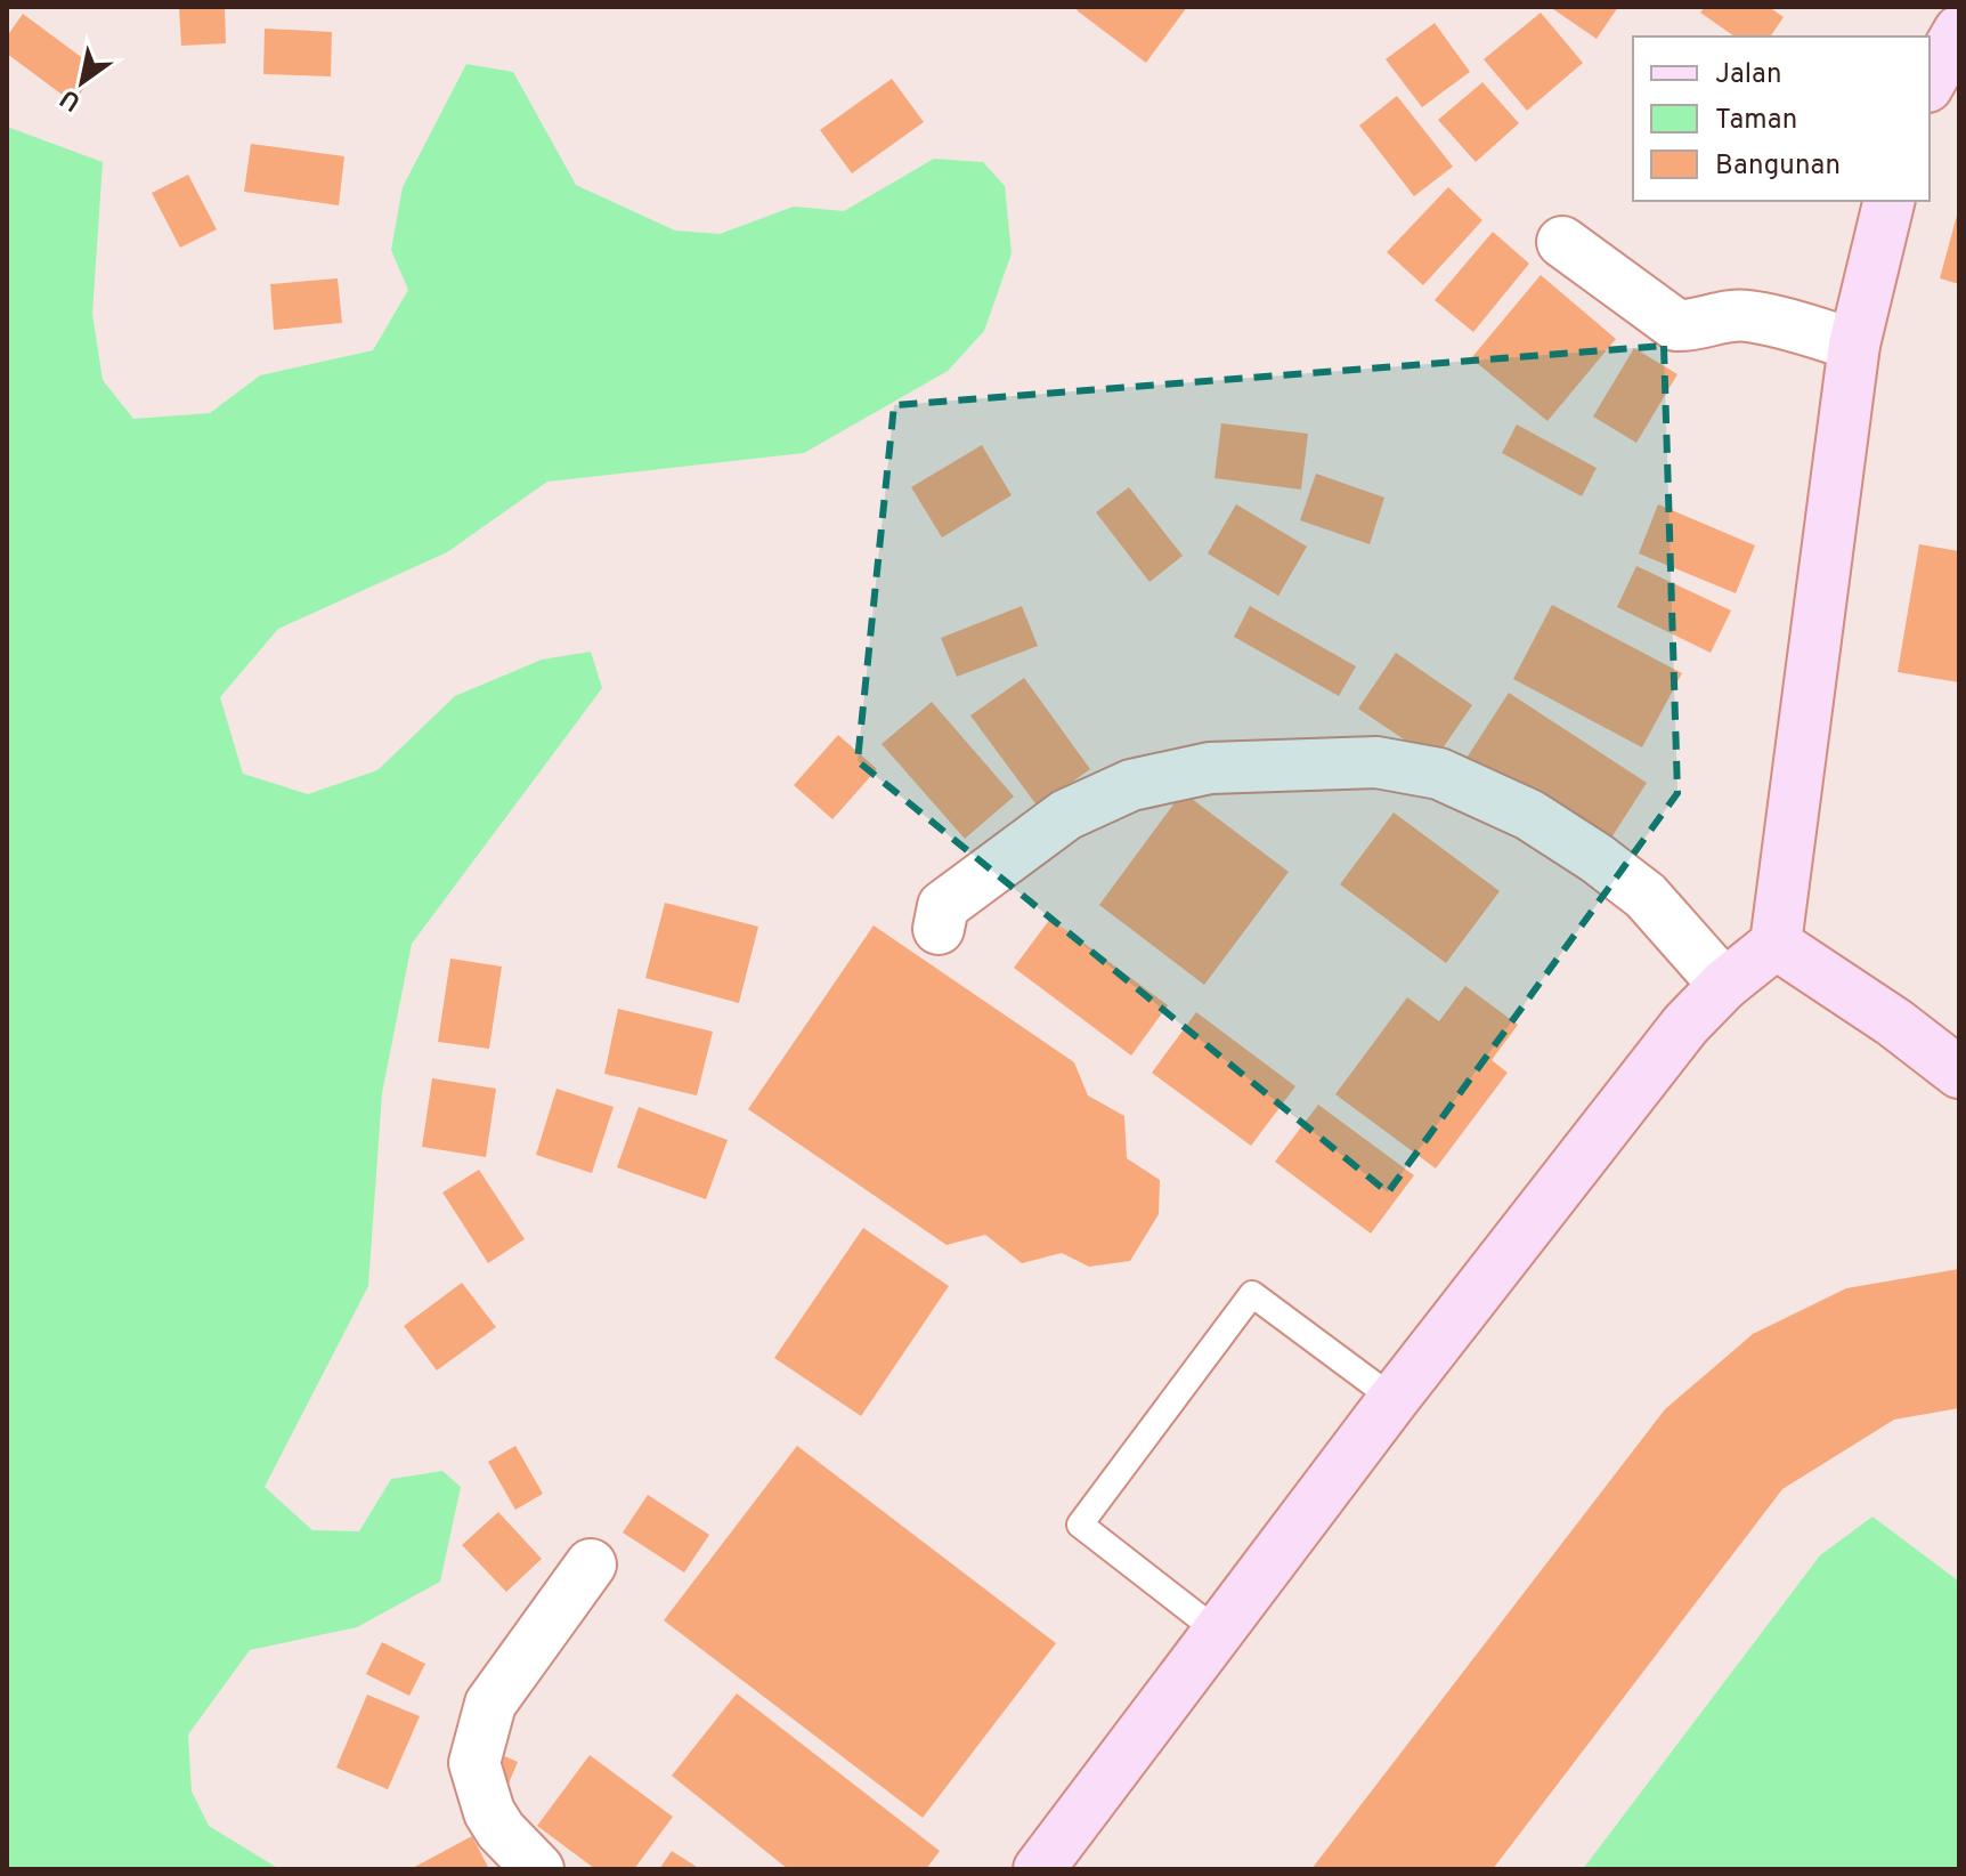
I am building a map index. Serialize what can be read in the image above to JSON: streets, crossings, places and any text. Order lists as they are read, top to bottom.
{
  "legend": ["Jalan", "Taman", "Bangunan"],
  "north": "bottom left"
}
